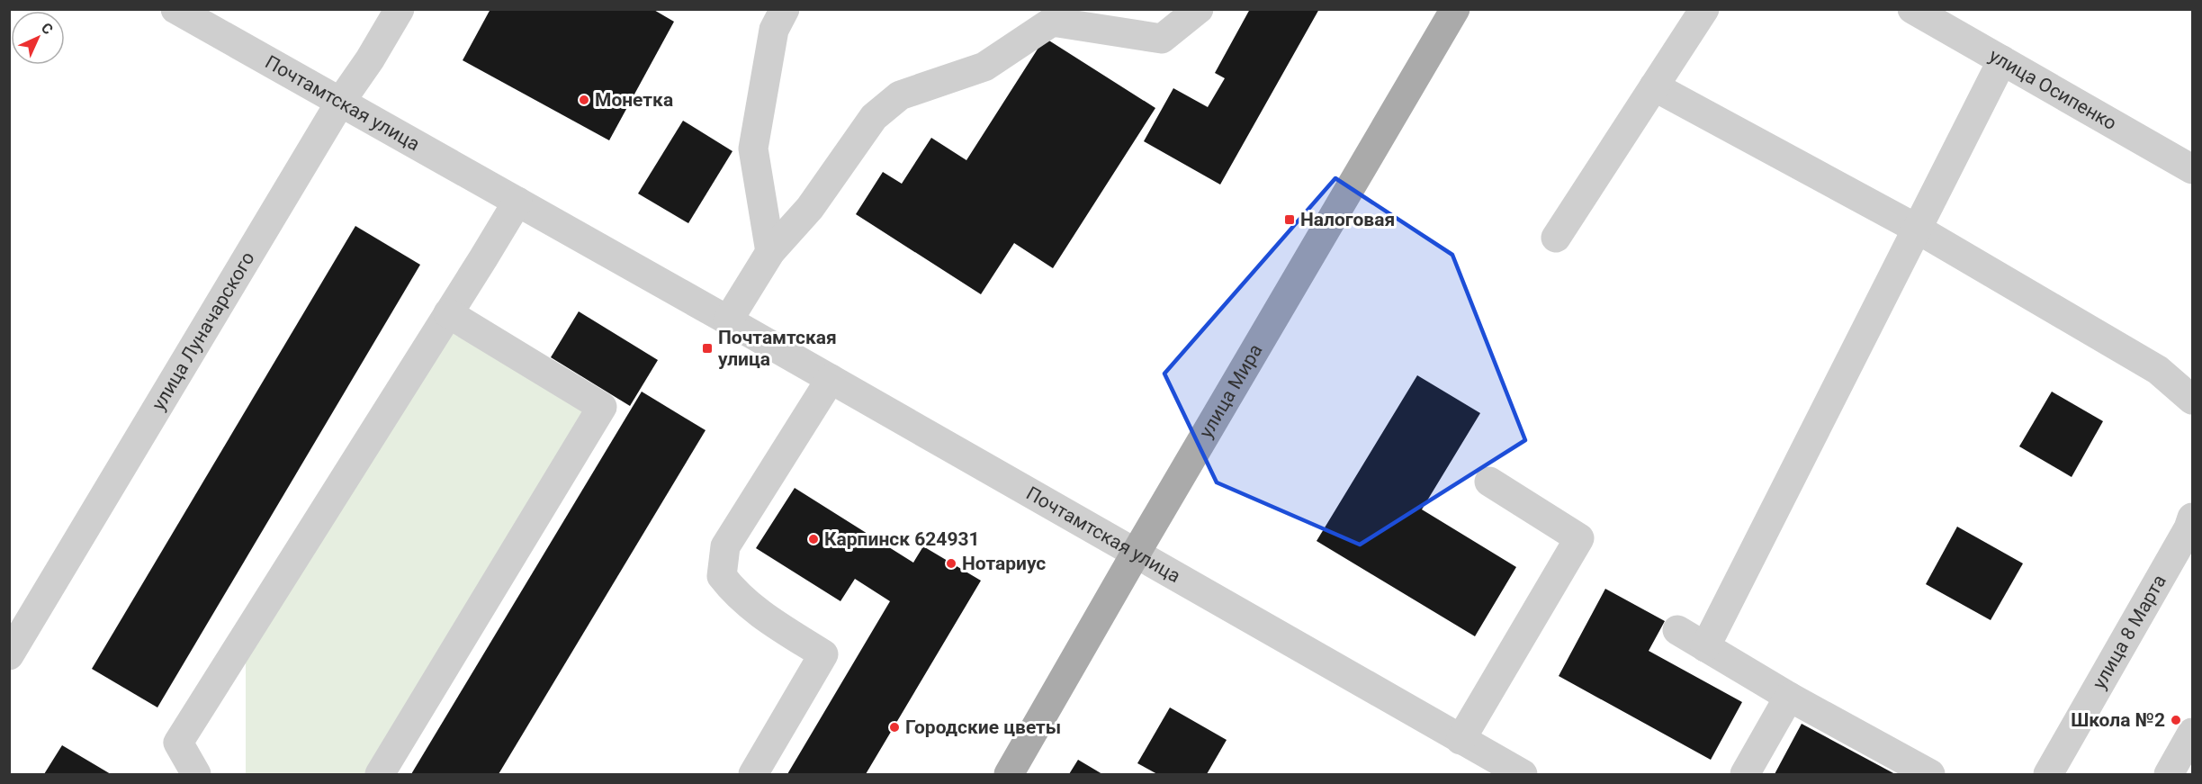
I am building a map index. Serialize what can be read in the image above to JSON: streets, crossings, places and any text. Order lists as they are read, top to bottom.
{
  "streets": {
    "main road": ["улица Мира"],
    "street": [
      "улица Осипенко",
      "Почтамтская улица",
      "улица Луначарского",
      "улица 8 Марта"
    ]
  },
  "crossings": [
    ["Почтамтская улица", "улица Луначарского"],
    ["Почтамтская улица", "улица Мира"]
  ],
  "places": {
    "other": [
      "Монетка",
      "Карпинск 624931",
      "Нотариус",
      "Школа №2",
      "Городские цветы"
    ],
    "transit": ["Налоговая", "Почтамтская улица"]
  },
  "north": "top right"
}
